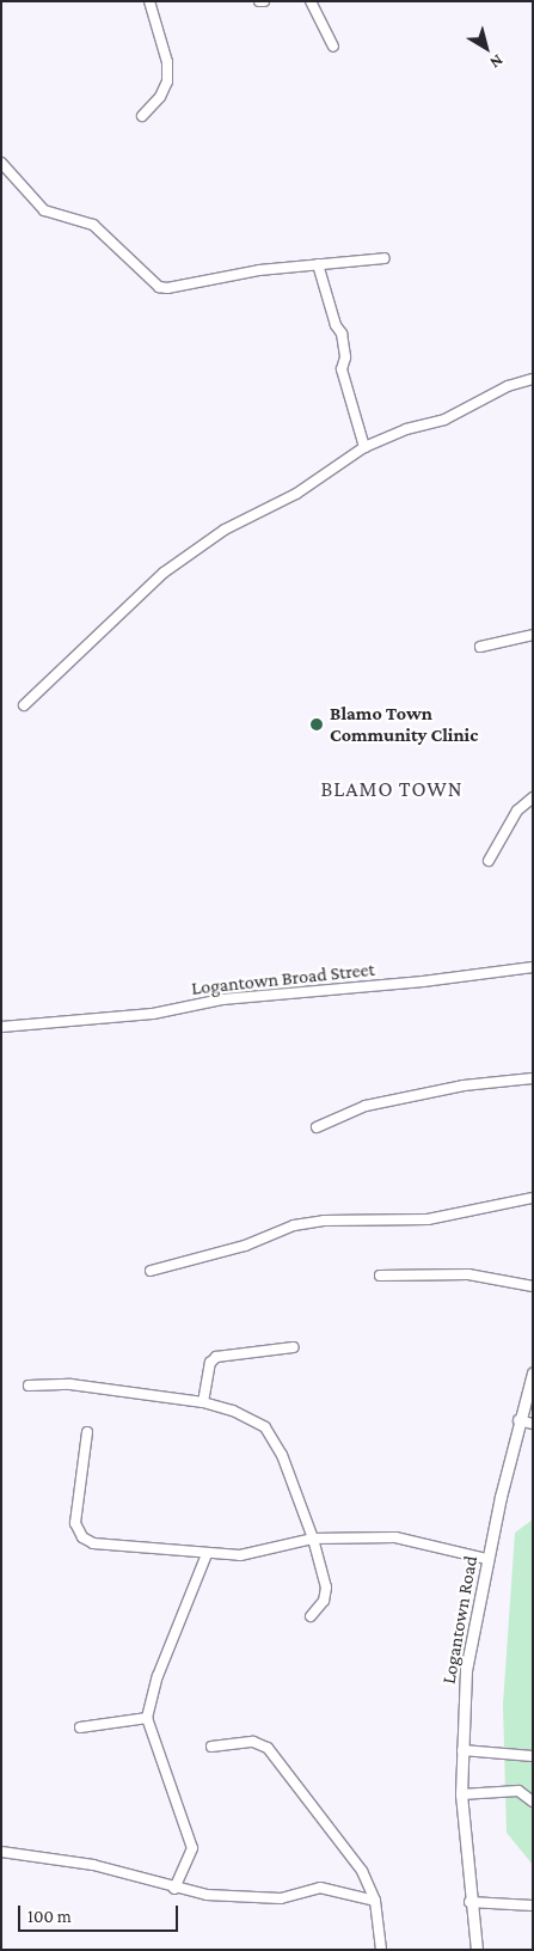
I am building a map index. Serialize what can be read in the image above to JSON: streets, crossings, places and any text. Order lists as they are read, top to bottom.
{
  "streets": {
    "street": ["Logantown Broad Street", "Logantown Road"]
  },
  "districts": ["BLAMO TOWN"],
  "places": ["Blamo Town Community Clinic"],
  "scale_bar": "100 m",
  "north": "bottom right"
}
